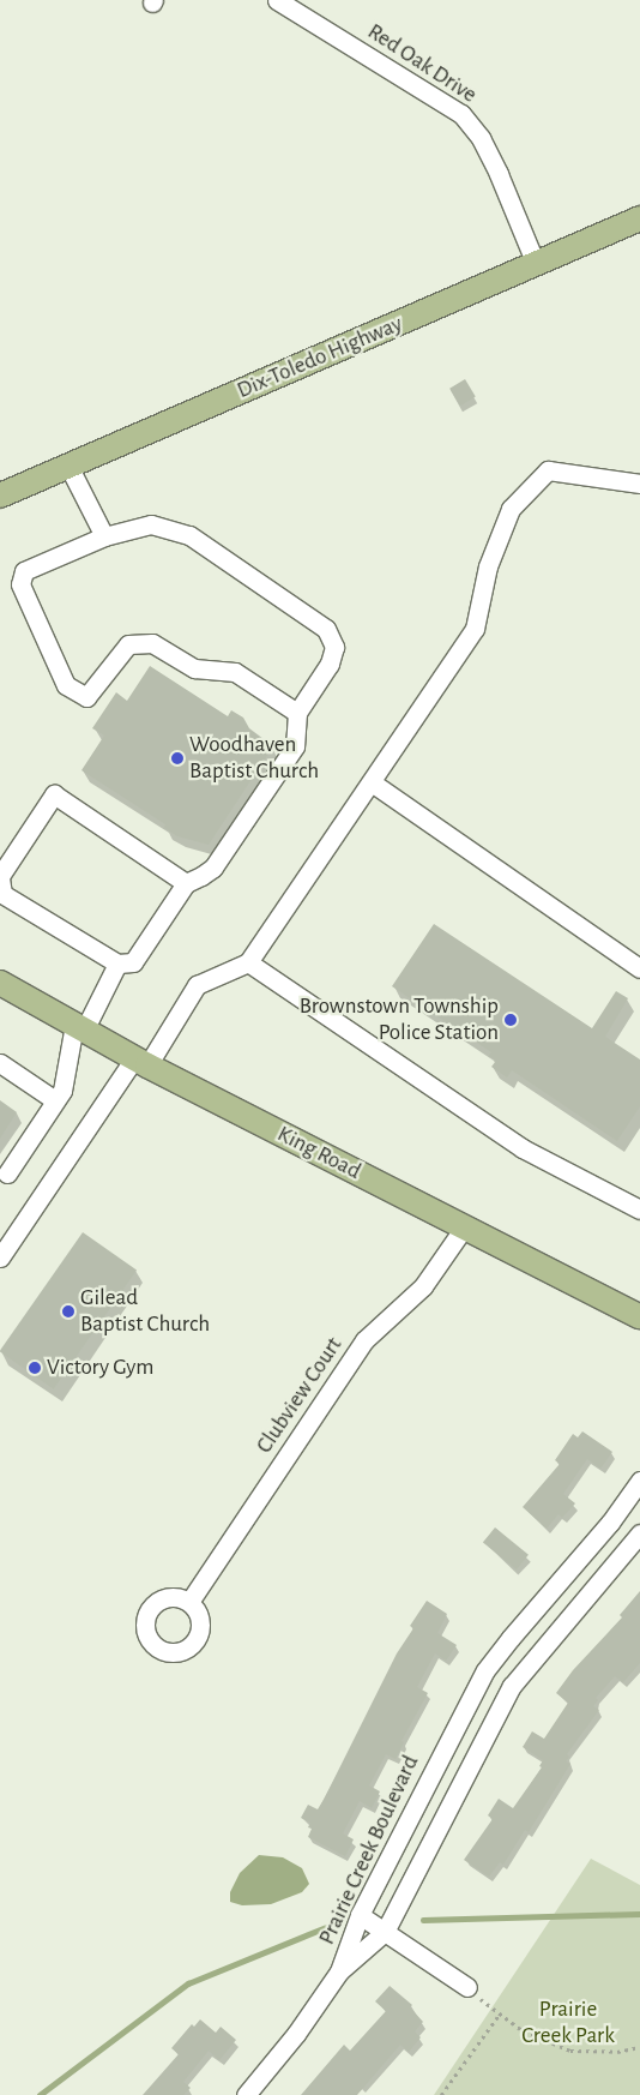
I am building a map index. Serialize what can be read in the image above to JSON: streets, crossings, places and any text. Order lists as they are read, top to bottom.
{
  "streets": {
    "main road": ["Dix-Toledo Highway", "King Road"],
    "street": ["Red Oak Drive", "Clubview Court", "Prairie Creek Boulevard"]
  },
  "crossings": [
    ["Red Oak Drive", "Dix-Toledo Highway"],
    ["King Road", "Clubview Court"]
  ],
  "parks": ["Prairie Creek Park"],
  "places": [
    "Woodhaven Baptist Church",
    "Brownstown Township Police Station",
    "Gilead Baptist Church",
    "Victory Gym"
  ]
}
